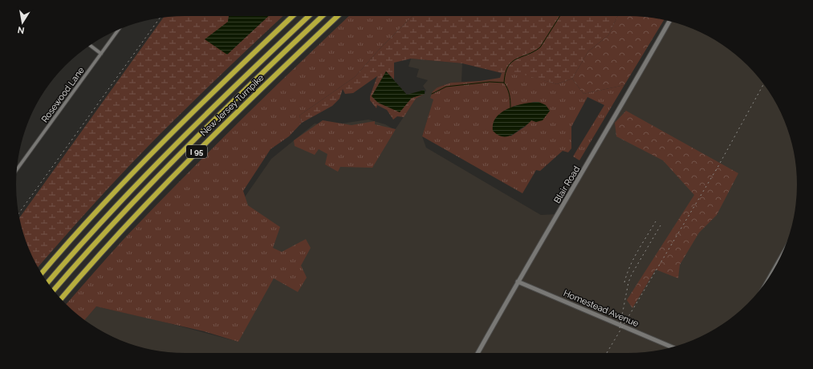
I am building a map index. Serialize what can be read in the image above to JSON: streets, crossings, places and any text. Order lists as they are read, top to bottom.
{
  "streets": {
    "highway": ["New Jersey Turnpike", "I 95"],
    "street": ["Rosewood Lane", "Blair Road", "Homestead Avenue"]
  },
  "crossings": [
    ["Blair Road", "Homestead Avenue"]
  ],
  "north": "bottom"
}
